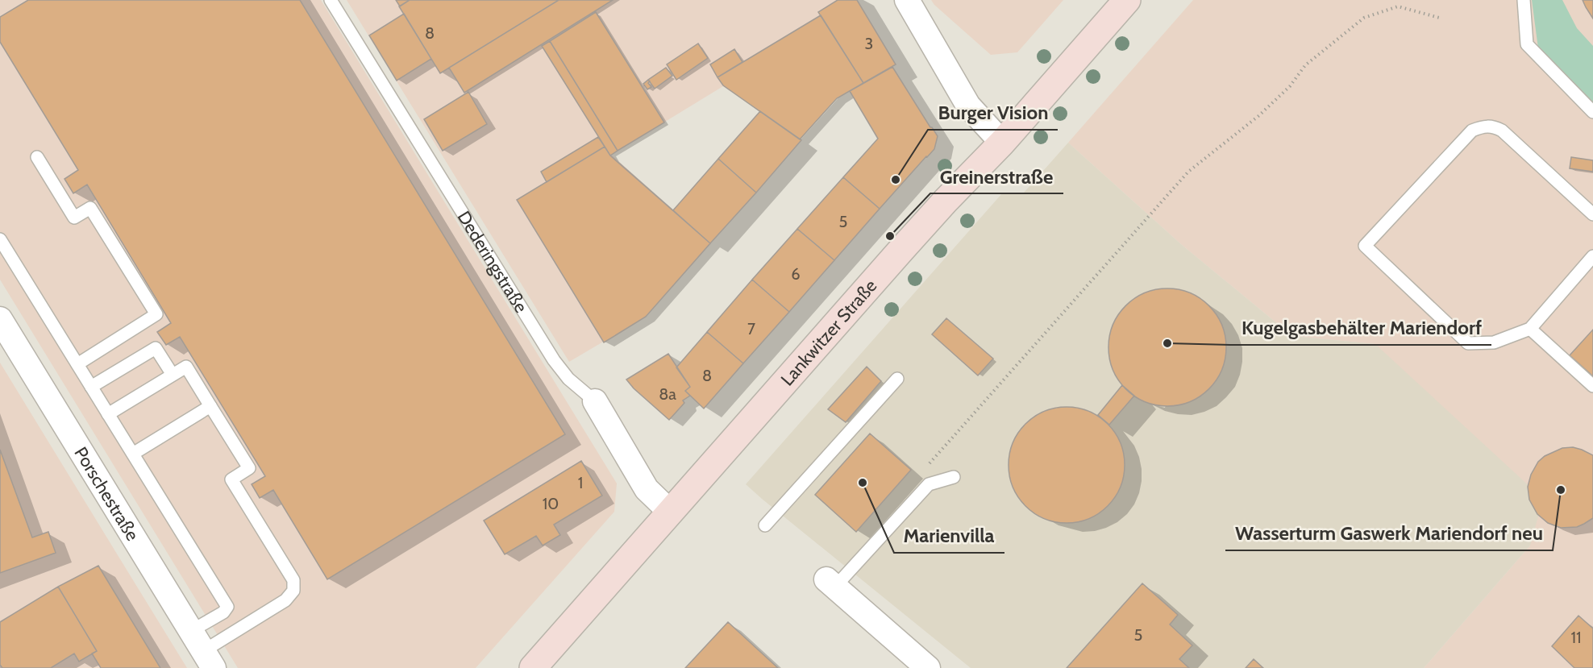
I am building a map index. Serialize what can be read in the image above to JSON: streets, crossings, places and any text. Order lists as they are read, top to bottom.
{
  "streets": {
    "main road": ["Lankwitzer Straße"],
    "street": ["Dederingstraße", "Porschestraße"]
  },
  "crossings": [
    ["Dederingstraße", "Lankwitzer Straße"]
  ],
  "places": [
    "Burger Vision",
    "Greinerstraße",
    "Kugelgasbehälter Mariendorf",
    "Marienvilla",
    "Wasserturm Gaswerk Mariendorf neu"
  ],
  "house_numbers": [
    "8",
    "3",
    "5",
    "6",
    "7",
    "8",
    "8a",
    "1",
    "10",
    "5",
    "11"
  ]
}
